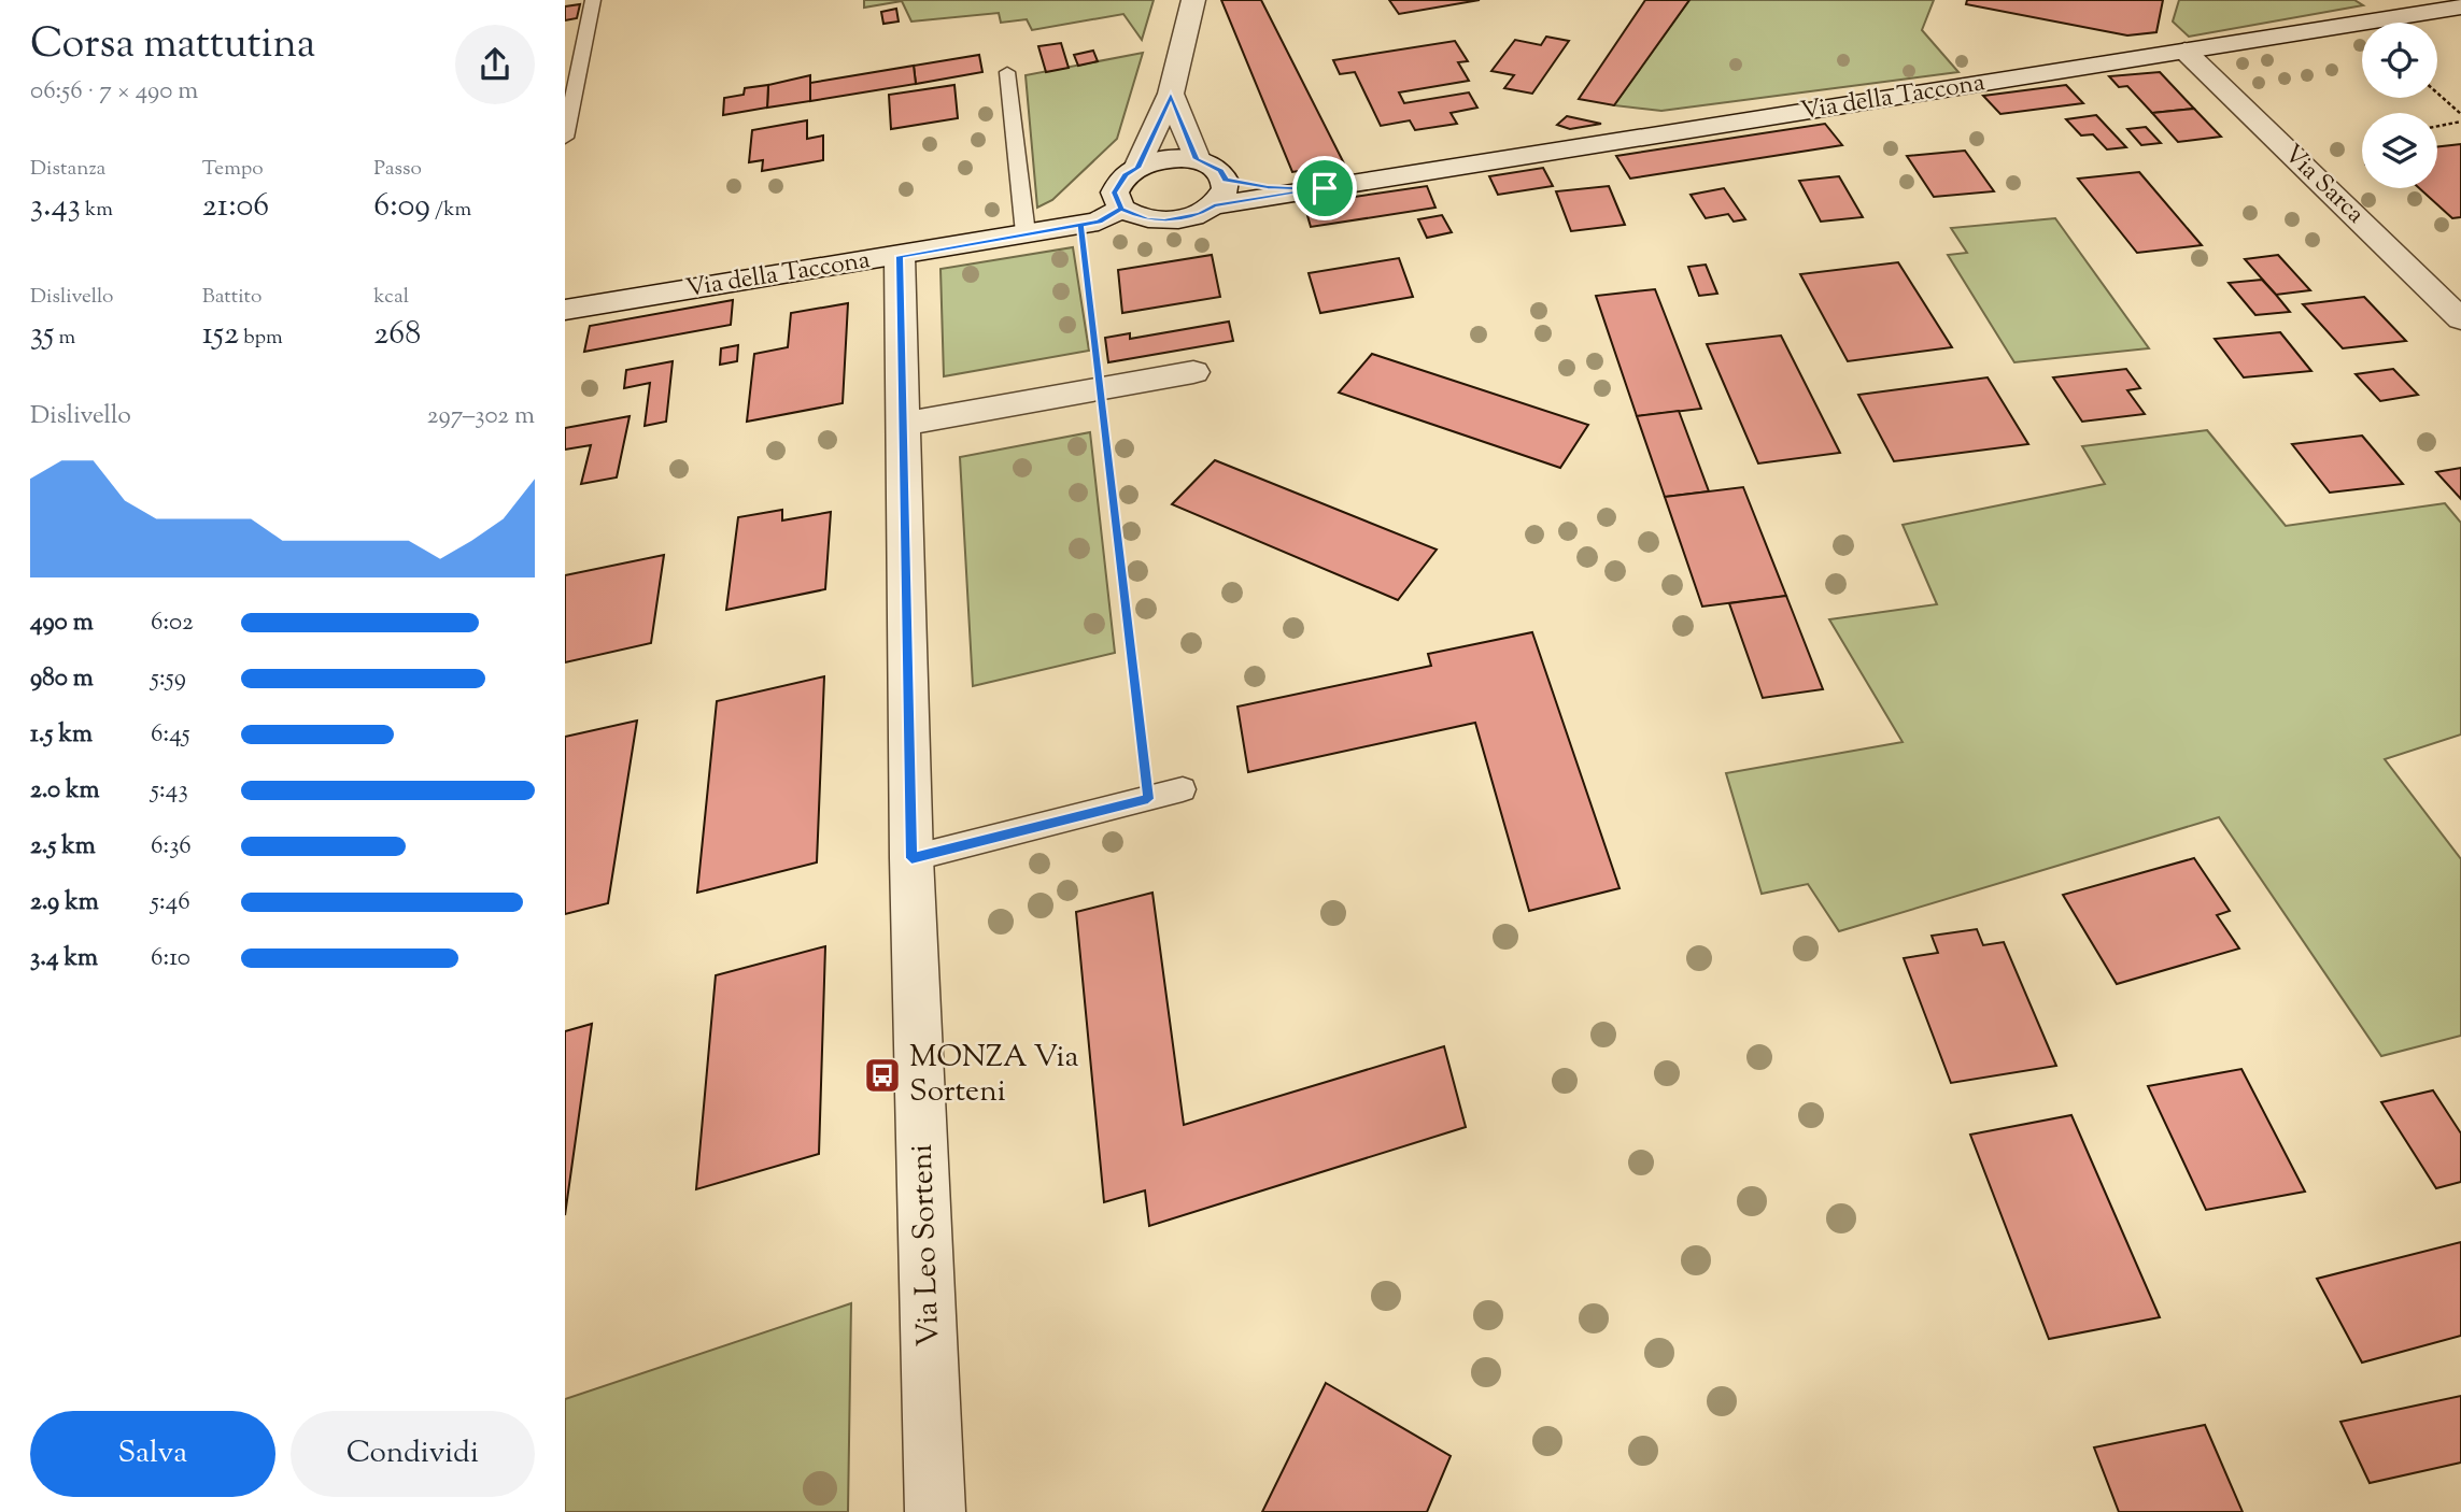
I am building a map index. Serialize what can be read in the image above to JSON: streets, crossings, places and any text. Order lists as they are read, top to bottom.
{
  "streets": {
    "main road": ["Via della Taccona", "Via Sarca", "Via Leo Sorteni"]
  },
  "crossings": [
    ["Via della Taccona", "Via Sarca"],
    ["Via della Taccona", "Via Leo Sorteni"]
  ],
  "places": {
    "bus stop": ["MONZA Via Sorteni"]
  },
  "page": {
    "heading": ["Corsa mattutina", "06:56 · 7 × 490 m"],
    "stats": [
      ["Distanza", "3.43 km"],
      ["Tempo", "21:06"],
      ["Passo", "6:09 /km"],
      ["Dislivello", "35 m"],
      ["Battito", "152 bpm"],
      ["kcal", "268"]
    ],
    "chart": ["Dislivello", "297–302 m"],
    "list": [
      {
        "name": "490 m",
        "note": "6:02"
      },
      {
        "name": "980 m",
        "note": "5:59"
      },
      {
        "name": "1.5 km",
        "note": "6:45"
      },
      {
        "name": "2.0 km",
        "note": "5:43"
      },
      {
        "name": "2.5 km",
        "note": "6:36"
      },
      {
        "name": "2.9 km",
        "note": "5:46"
      },
      {
        "name": "3.4 km",
        "note": "6:10"
      }
    ],
    "buttons": ["Salva", "Condividi"]
  }
}
